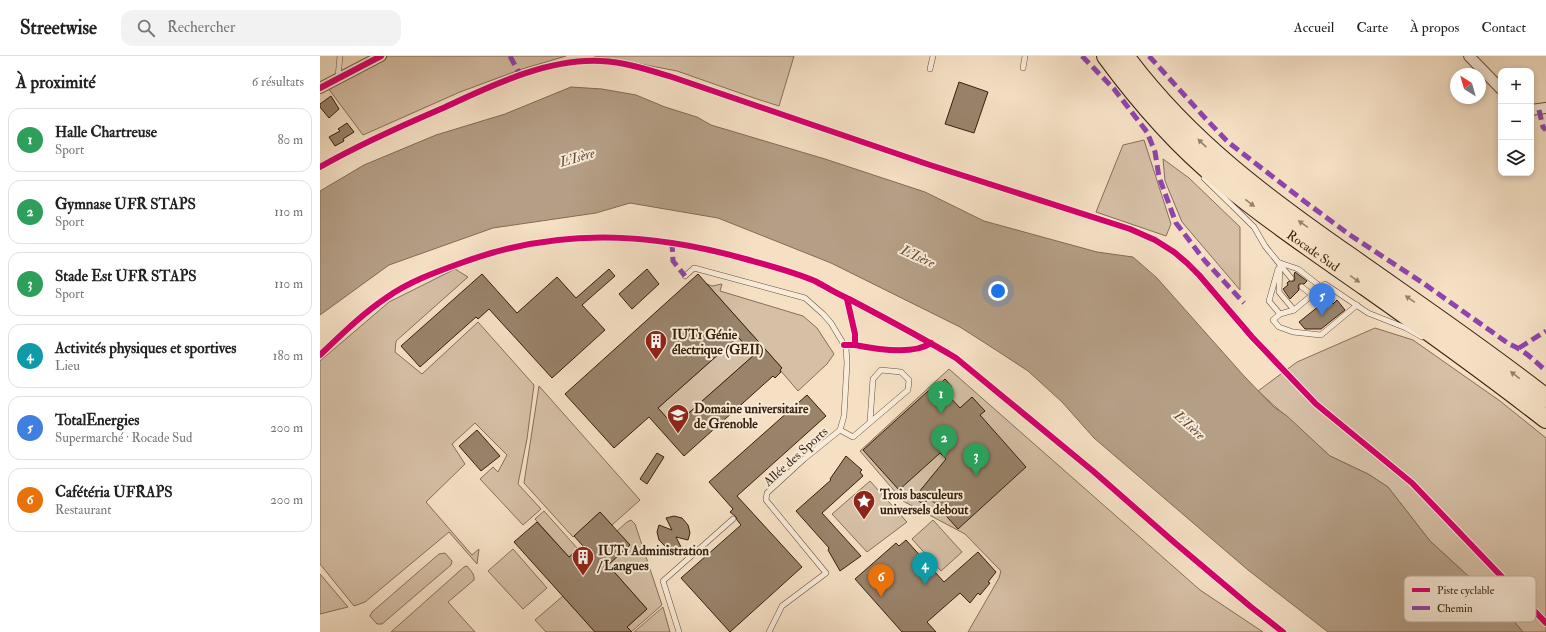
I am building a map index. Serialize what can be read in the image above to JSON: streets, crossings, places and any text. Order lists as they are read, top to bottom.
{
  "streets": {
    "highway": ["Rocade Sud"],
    "lane": ["Allée des Sports"]
  },
  "water": ["L'Isère"],
  "places": {
    "building": ["IUT1 Génie électrique (GEII)", "IUT1 Administration / Langues"],
    "school or university": ["Domaine universitaire de Grenoble"],
    "place": ["Trois basculeurs universels debout"]
  },
  "legend": ["Piste cyclable", "Chemin"],
  "north": "top left",
  "page": {
    "header": "Streetwise",
    "search": "Rechercher",
    "nav": [
      "Accueil",
      "Carte",
      "À propos",
      "Contact"
    ],
    "heading": ["À proximité", "6 résultats"],
    "map_buttons": ["+", "−"],
    "list": [
      {
        "mark": "1",
        "name": "Halle Chartreuse",
        "note": "Sport",
        "value": "80 m"
      },
      {
        "mark": "2",
        "name": "Gymnase UFR STAPS",
        "note": "Sport",
        "value": "110 m"
      },
      {
        "mark": "3",
        "name": "Stade Est UFR STAPS",
        "note": "Sport",
        "value": "110 m"
      },
      {
        "mark": "4",
        "name": "Activités physiques et sportives",
        "note": "Lieu",
        "value": "180 m"
      },
      {
        "mark": "5",
        "name": "TotalEnergies",
        "note": "Supermarché · Rocade Sud",
        "value": "200 m"
      },
      {
        "mark": "6",
        "name": "Cafétéria UFRAPS",
        "note": "Restaurant",
        "value": "200 m"
      }
    ],
    "pins": [
      "5",
      "1",
      "2",
      "3",
      "4",
      "6"
    ]
  }
}
